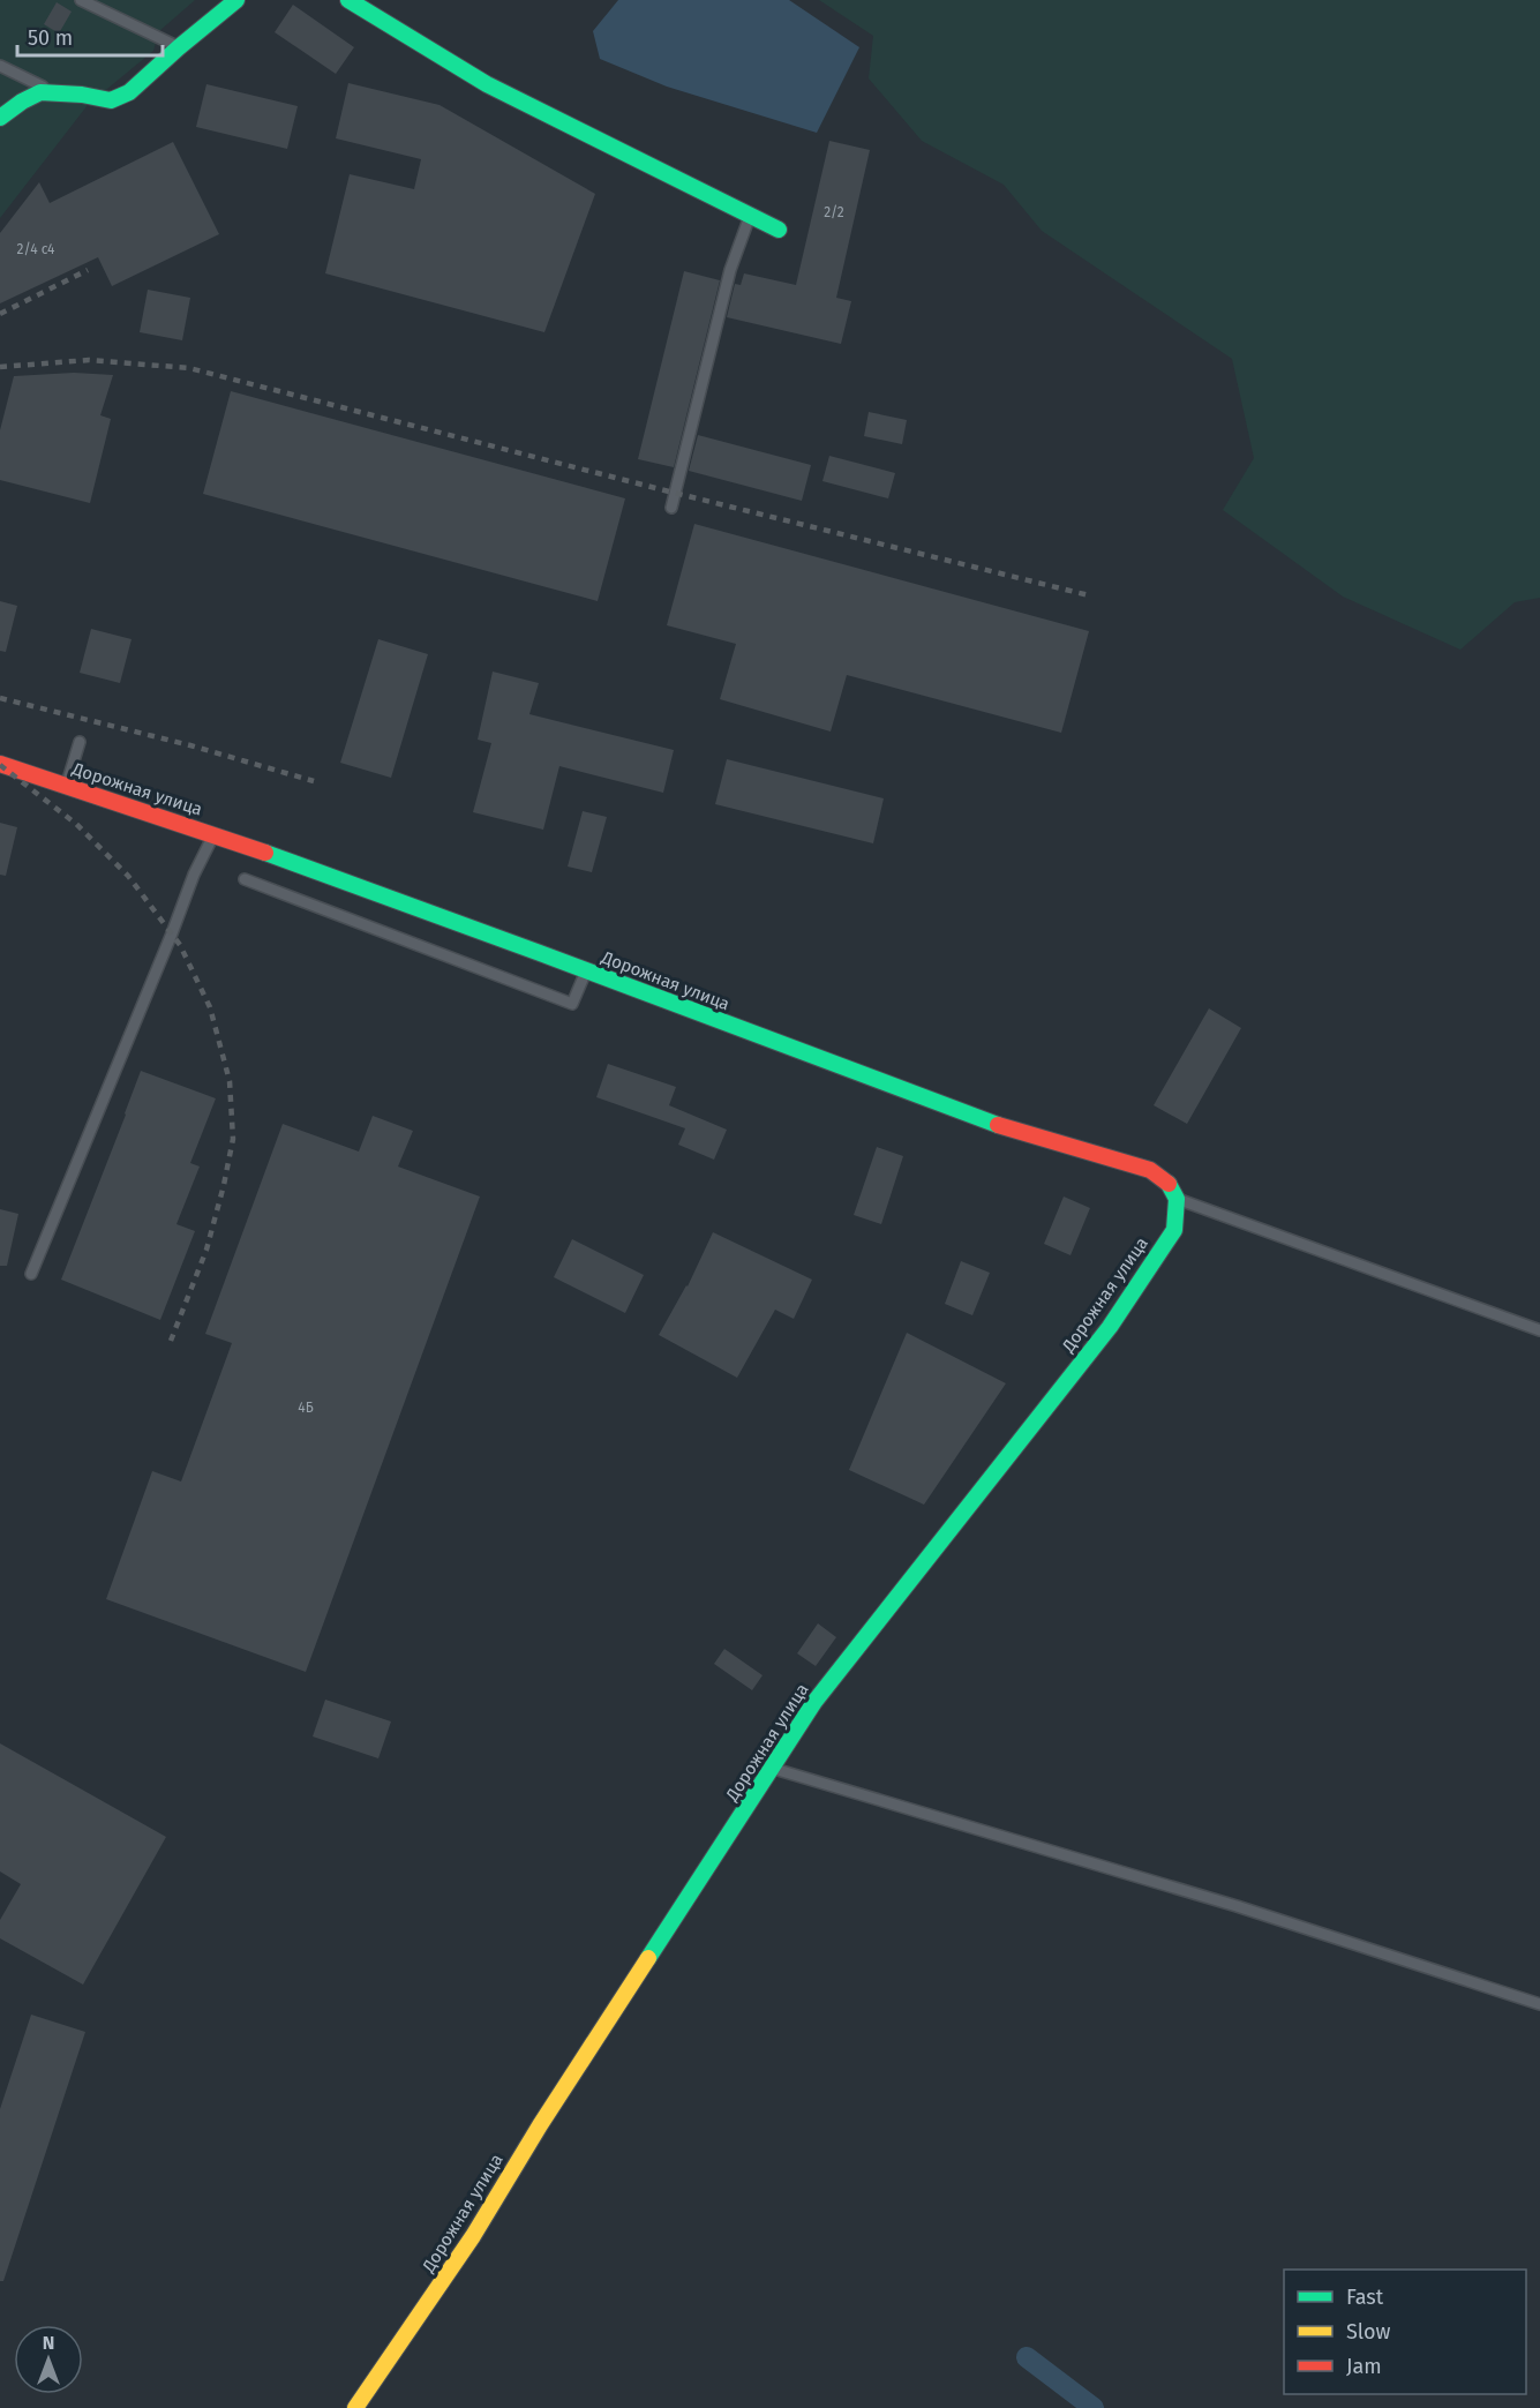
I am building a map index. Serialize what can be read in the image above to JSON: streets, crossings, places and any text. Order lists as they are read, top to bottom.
{
  "streets": {
    "street": ["Дорожная улица"]
  },
  "house_numbers": ["2/2", "2/4 с4", "4Б"],
  "legend": ["Fast", "Slow", "Jam"],
  "scale_bar": "50 m",
  "north": "top"
}
